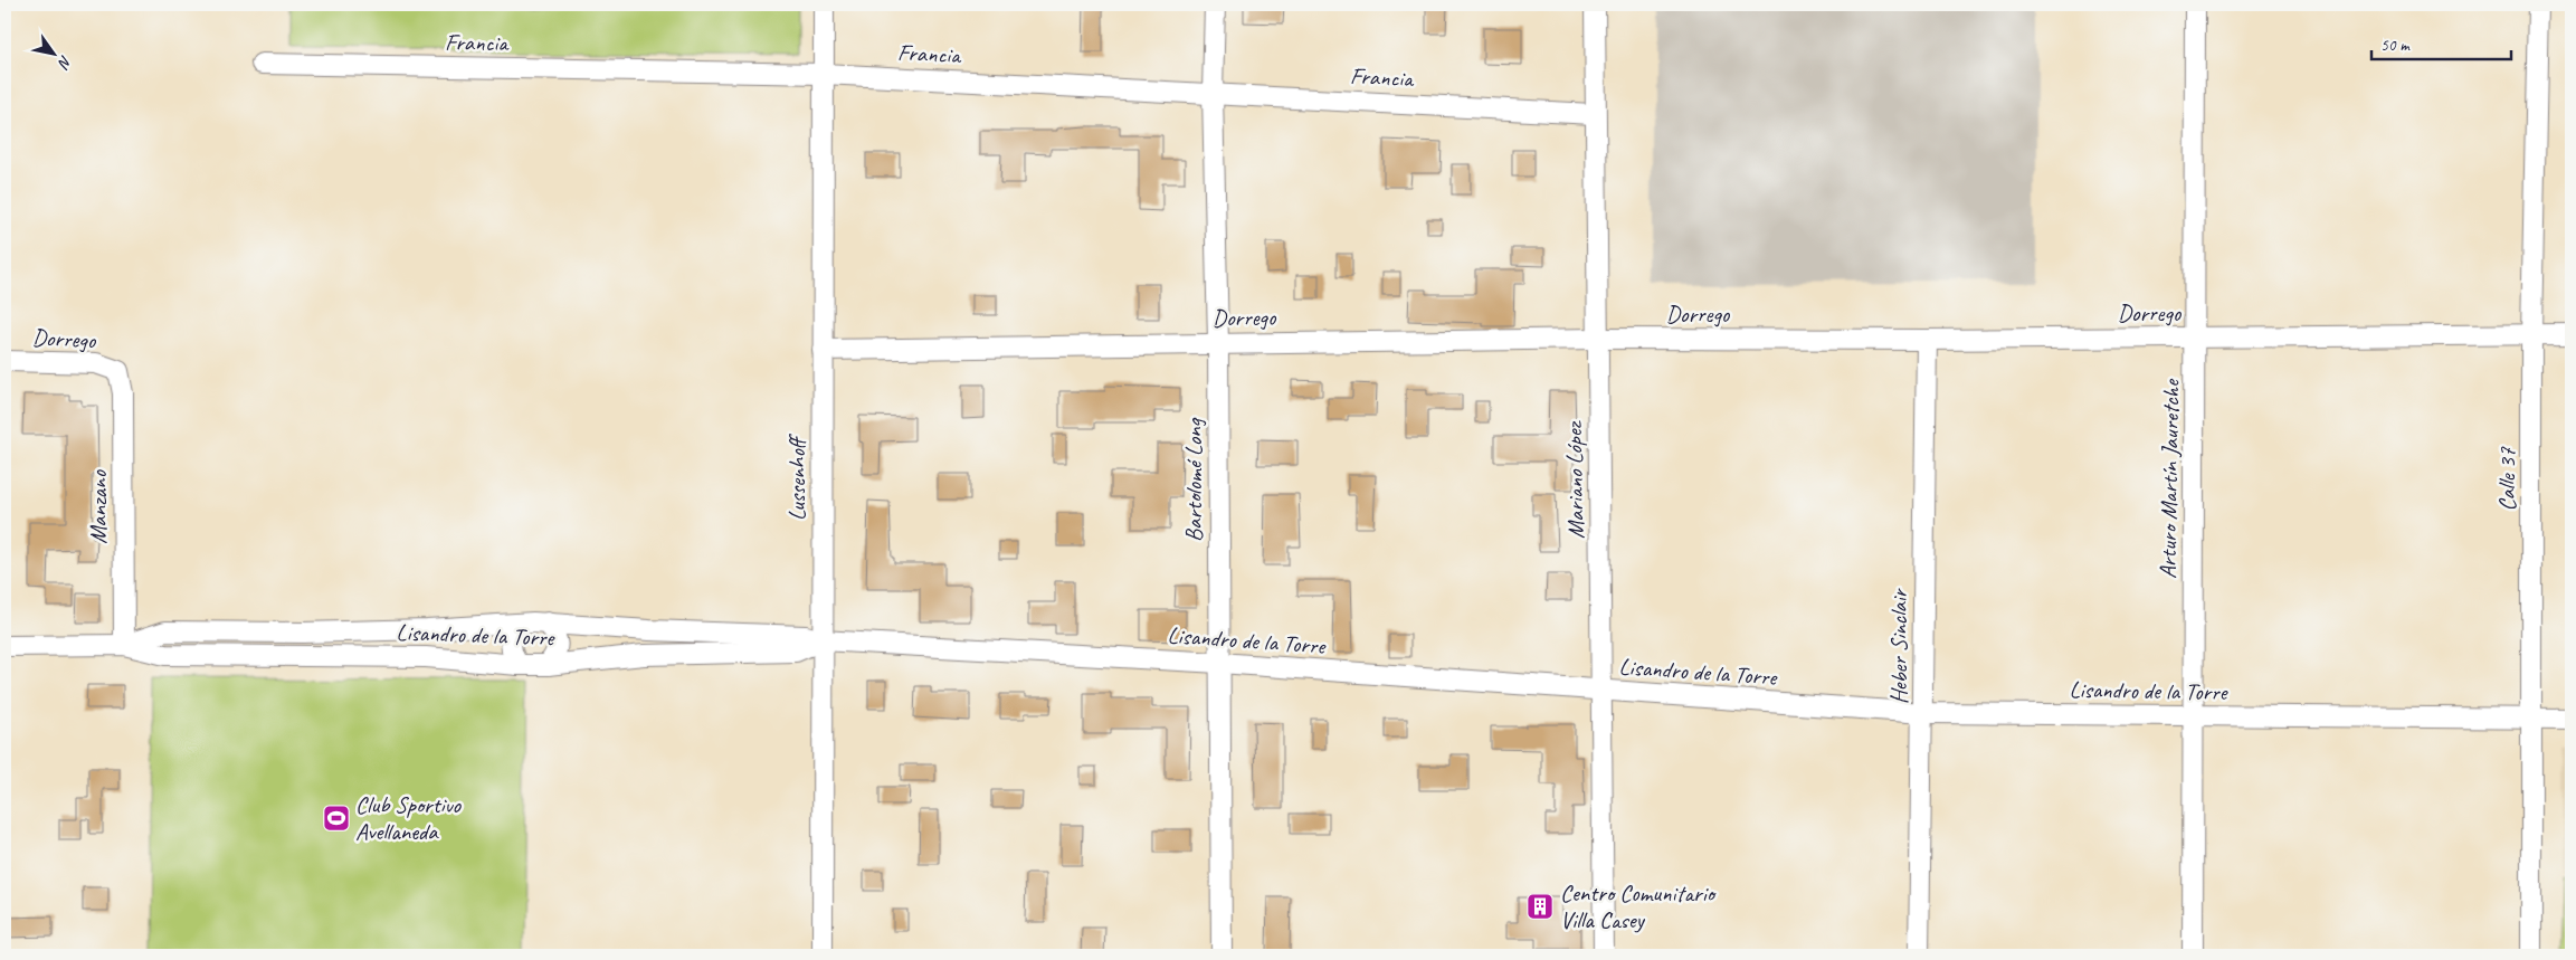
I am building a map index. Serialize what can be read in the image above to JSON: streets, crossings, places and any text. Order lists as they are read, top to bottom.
{
  "streets": {
    "street": [
      "Francia",
      "Dorrego",
      "Lussenhoff",
      "Arturo Martín Jauretche",
      "Calle 37",
      "Bartolomé Long",
      "Mariano López",
      "Manzano",
      "Lisandro de la Torre",
      "Heber Sinclair"
    ]
  },
  "crossings": [
    ["Francia", "Lussenhoff"],
    ["Francia", "Bartolomé Long"],
    ["Francia", "Mariano López"],
    ["Dorrego", "Lussenhoff"],
    ["Dorrego", "Arturo Martín Jauretche"],
    ["Dorrego", "Calle 37"],
    ["Dorrego", "Bartolomé Long"],
    ["Dorrego", "Mariano López"],
    ["Dorrego", "Manzano"],
    ["Dorrego", "Heber Sinclair"],
    ["Lussenhoff", "Lisandro de la Torre"],
    ["Arturo Martín Jauretche", "Lisandro de la Torre"],
    ["Calle 37", "Lisandro de la Torre"],
    ["Bartolomé Long", "Lisandro de la Torre"],
    ["Mariano López", "Lisandro de la Torre"],
    ["Manzano", "Lisandro de la Torre"],
    ["Lisandro de la Torre", "Heber Sinclair"]
  ],
  "places": {
    "sports": ["Club Sportivo Avellaneda"],
    "building": ["Centro Comunitario Villa Casey"]
  },
  "scale_bar": "50 m",
  "north": "bottom right"
}
